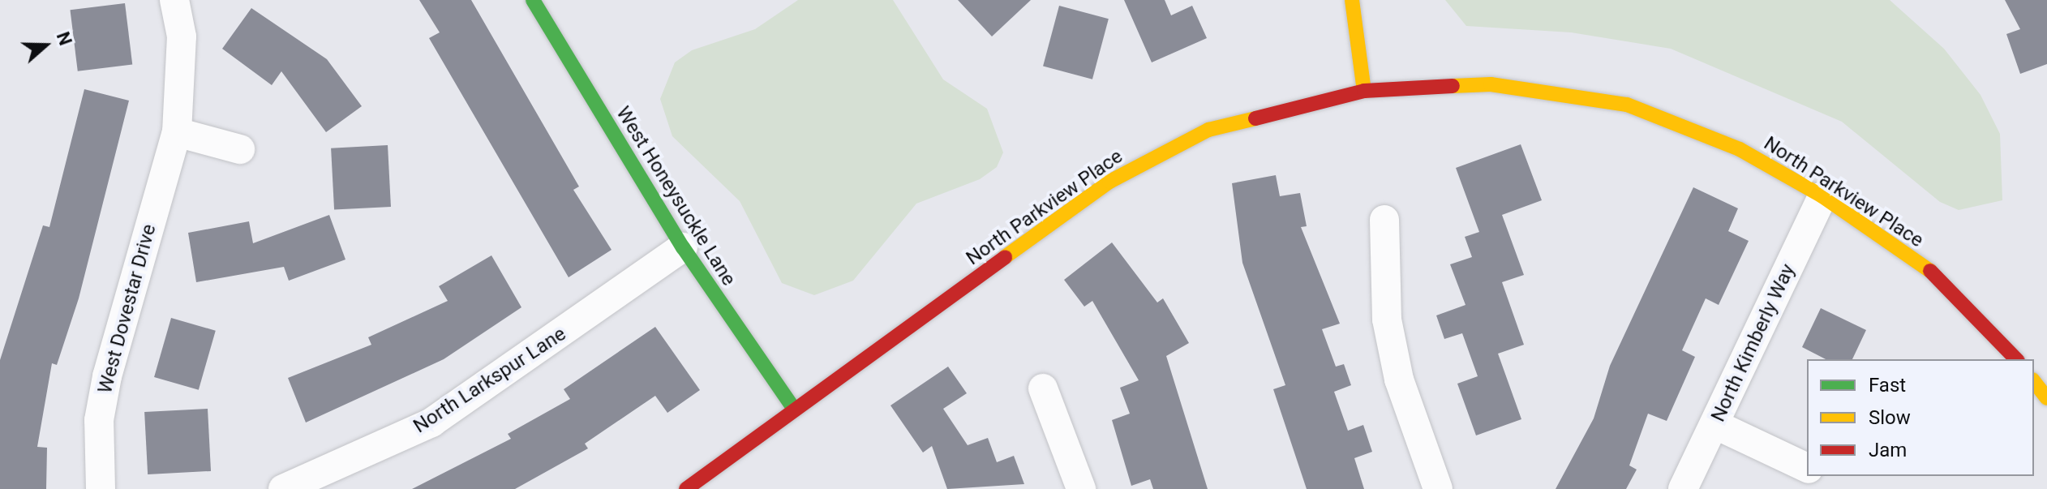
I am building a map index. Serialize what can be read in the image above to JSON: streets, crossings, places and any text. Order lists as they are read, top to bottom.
{
  "streets": {
    "street": [
      "North Parkview Place",
      "West Honeysuckle Lane",
      "West Dovestar Drive",
      "North Kimberly Way",
      "North Larkspur Lane"
    ]
  },
  "crossings": [
    ["North Parkview Place", "West Honeysuckle Lane"],
    ["North Parkview Place", "North Kimberly Way"],
    ["West Honeysuckle Lane", "North Larkspur Lane"]
  ],
  "legend": ["Fast", "Slow", "Jam"],
  "north": "right"
}
